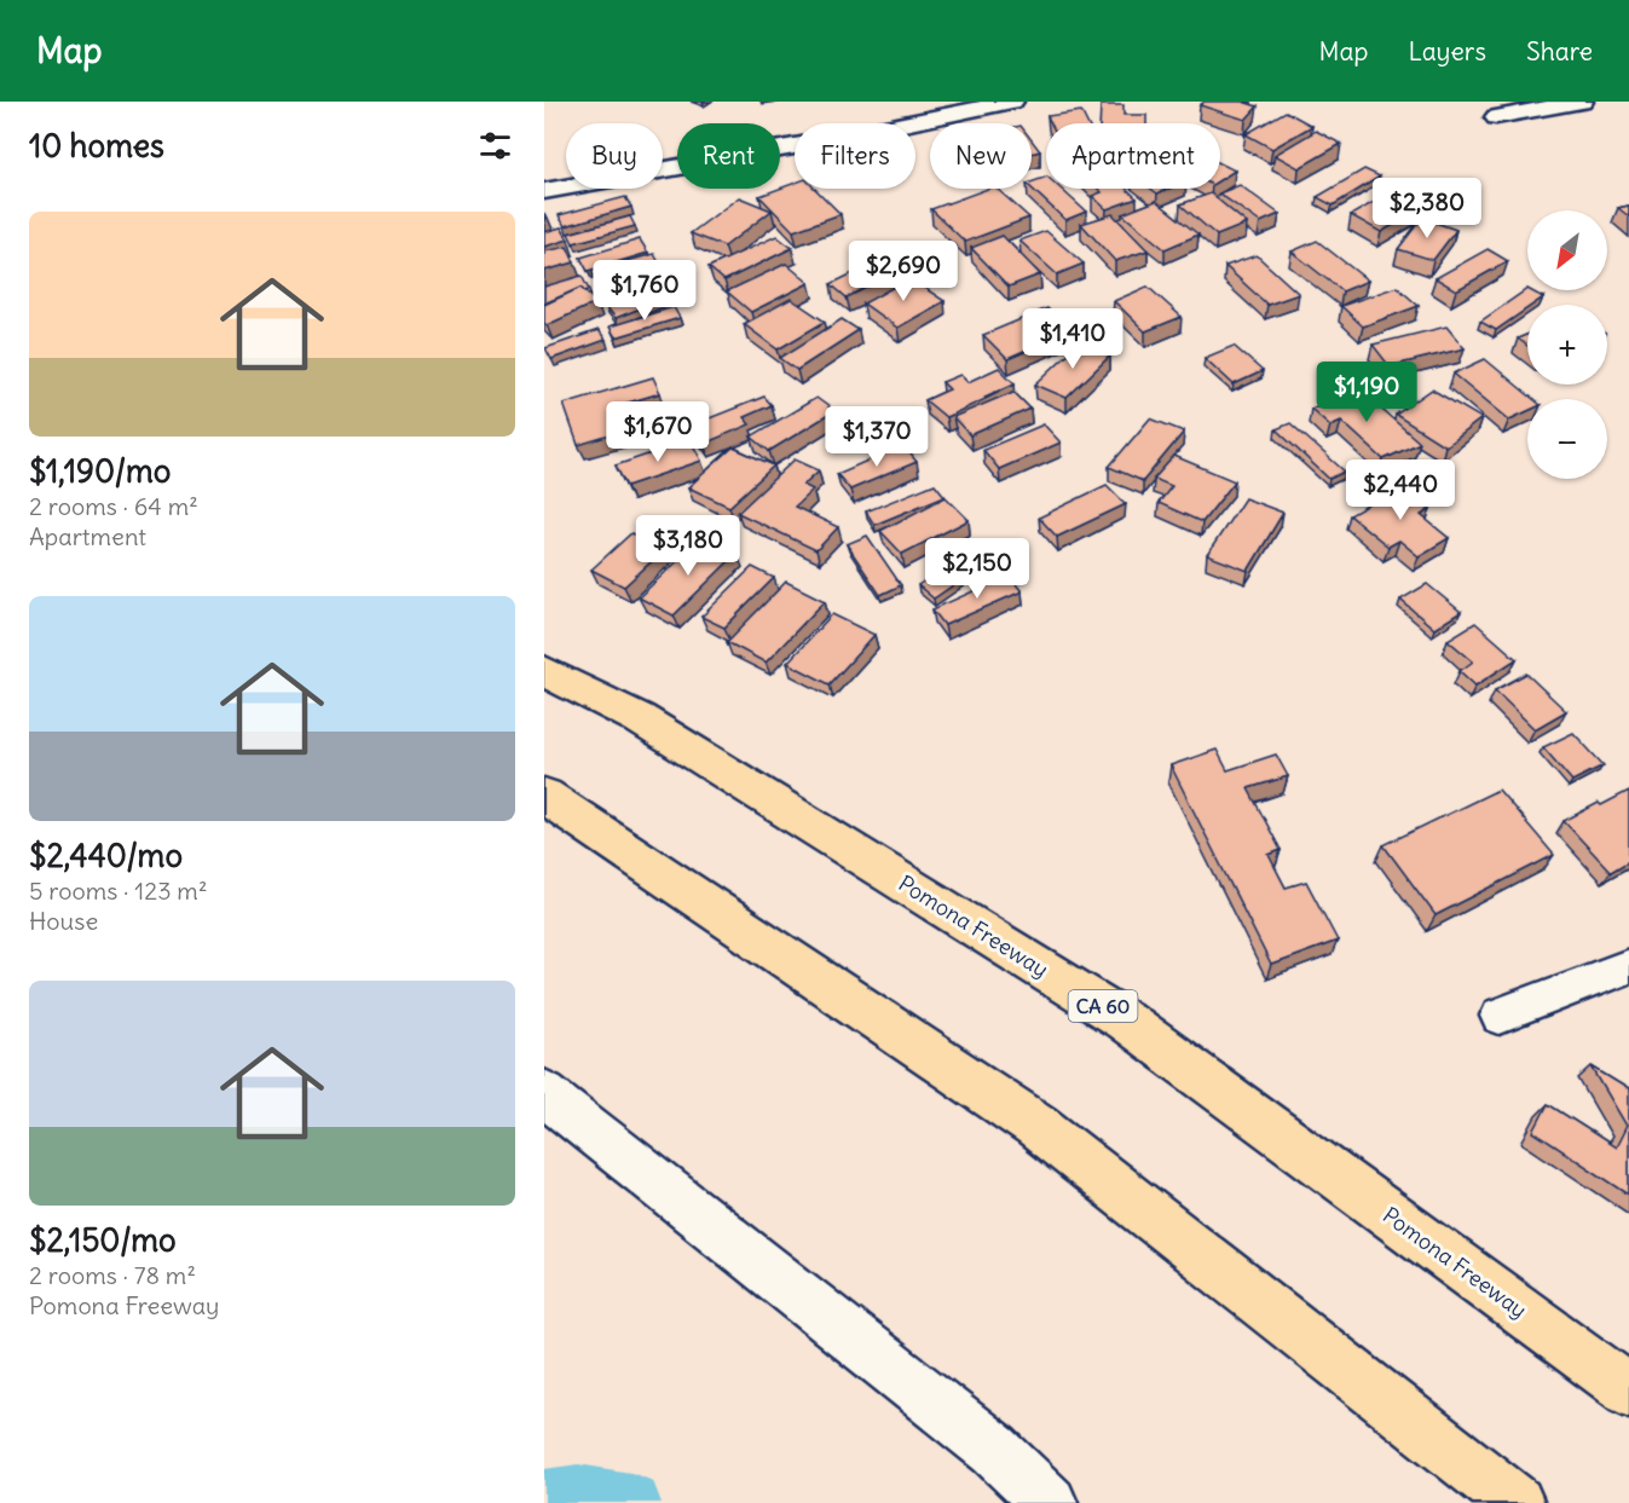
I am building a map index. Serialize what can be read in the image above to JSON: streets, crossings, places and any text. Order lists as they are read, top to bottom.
{
  "streets": {
    "highway": ["Pomona Freeway", "CA 60"]
  },
  "north": "bottom left",
  "page": {
    "header": "Map",
    "nav": ["Map", "Layers", "Share"],
    "heading": "10 homes",
    "chip": [
      "Buy",
      "Rent",
      "Filters",
      "New",
      "Apartment"
    ],
    "price": [
      "$2,380",
      "$2,690",
      "$1,760",
      "$1,410",
      "$1,190",
      "$1,670",
      "$1,370",
      "$2,440",
      "$3,180",
      "$2,150"
    ],
    "list": [
      {
        "name": "$1,190/mo",
        "note": "2 rooms · 64 m² · Apartment"
      },
      {
        "name": "$2,440/mo",
        "note": "5 rooms · 123 m² · House"
      },
      {
        "name": "$2,150/mo",
        "note": "2 rooms · 78 m² · Pomona Freeway"
      }
    ],
    "map_buttons": ["+", "−"]
  }
}
